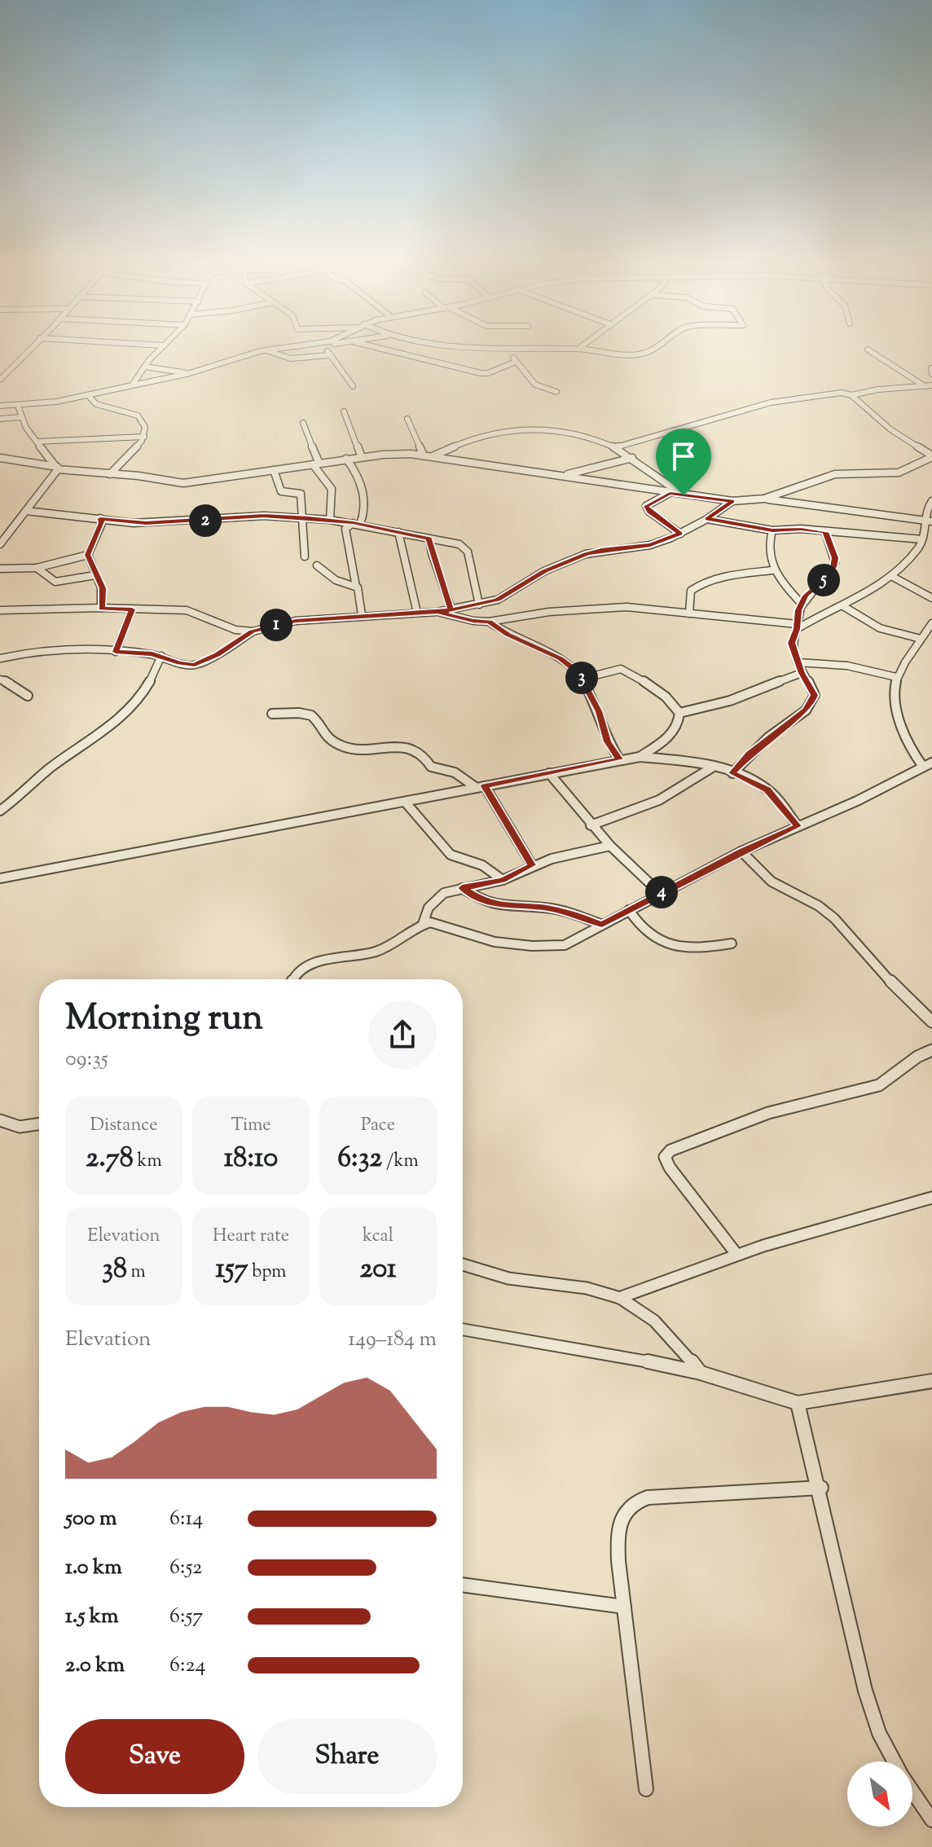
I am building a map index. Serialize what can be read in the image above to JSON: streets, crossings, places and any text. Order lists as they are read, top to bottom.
{
  "north": "bottom right",
  "page": {
    "pins": [
      "2",
      "5",
      "1",
      "3",
      "4"
    ],
    "heading": ["Morning run", "09:35"],
    "stats": [
      ["Distance", "2.78 km"],
      ["Time", "18:10"],
      ["Pace", "6:32 /km"],
      ["Elevation", "38 m"],
      ["Heart rate", "157 bpm"],
      ["kcal", "201"]
    ],
    "chart": ["Elevation", "149–184 m"],
    "list": [
      {
        "name": "500 m",
        "note": "6:14"
      },
      {
        "name": "1.0 km",
        "note": "6:52"
      },
      {
        "name": "1.5 km",
        "note": "6:57"
      },
      {
        "name": "2.0 km",
        "note": "6:24"
      }
    ],
    "buttons": ["Save", "Share"]
  }
}
